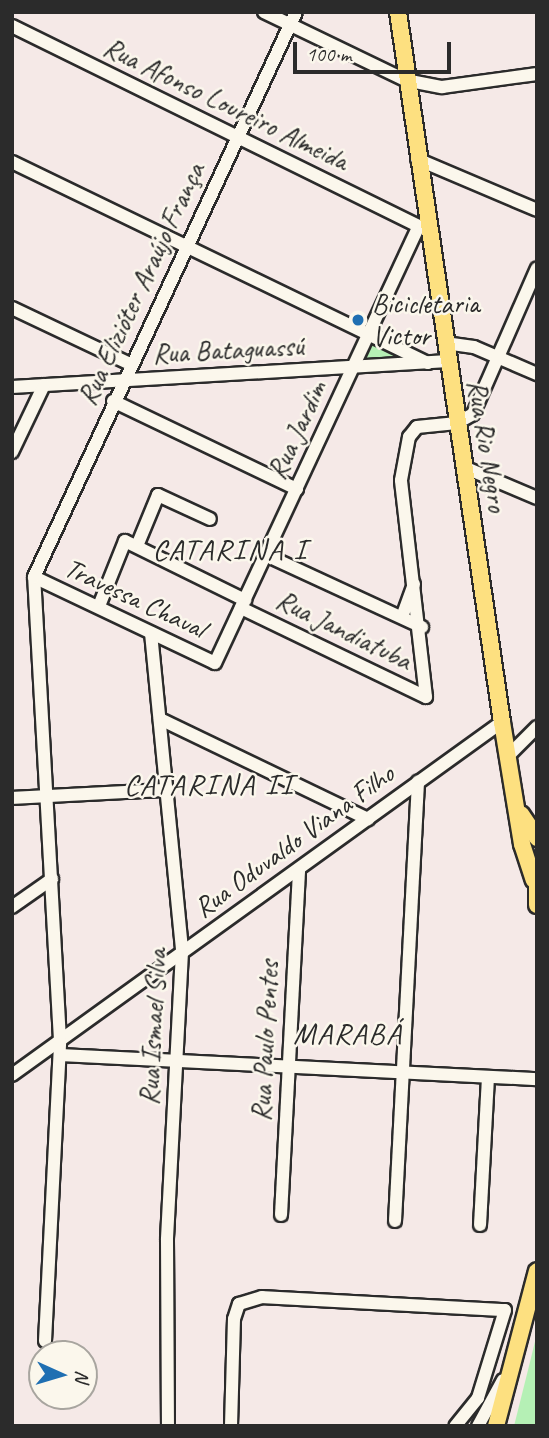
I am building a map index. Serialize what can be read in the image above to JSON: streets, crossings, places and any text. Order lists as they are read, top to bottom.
{
  "streets": {
    "main road": ["Rua Rio Negro"],
    "street": [
      "Rua Afonso Loureiro Almeida",
      "Rua Elizióter Araújo França",
      "Rua Bataguassú",
      "Rua Jardim",
      "Travessa Chaval",
      "Rua Jandiatuba",
      "Rua Oduvaldo Viana Filho",
      "Rua Ismael Silva",
      "Rua Paulo Pentes"
    ]
  },
  "crossings": [
    ["Rua Afonso Loureiro Almeida", "Rua Elizióter Araújo França"],
    ["Rua Afonso Loureiro Almeida", "Rua Jardim"],
    ["Rua Afonso Loureiro Almeida", "Rua Rio Negro"],
    ["Rua Elizióter Araújo França", "Rua Bataguassú"],
    ["Rua Elizióter Araújo França", "Travessa Chaval"],
    ["Rua Bataguassú", "Rua Jardim"],
    ["Rua Bataguassú", "Rua Rio Negro"],
    ["Rua Jardim", "Rua Rio Negro"],
    ["Rua Jardim", "Travessa Chaval"],
    ["Rua Jardim", "Rua Jandiatuba"],
    ["Rua Rio Negro", "Rua Oduvaldo Viana Filho"],
    ["Travessa Chaval", "Rua Jandiatuba"],
    ["Travessa Chaval", "Rua Ismael Silva"],
    ["Rua Oduvaldo Viana Filho", "Rua Ismael Silva"],
    ["Rua Oduvaldo Viana Filho", "Rua Paulo Pentes"]
  ],
  "districts": ["CATARINA I", "CATARINA II", "MARABÁ"],
  "places": ["Bicicletaria Victor"],
  "scale_bar": "100 m",
  "north": "right"
}
